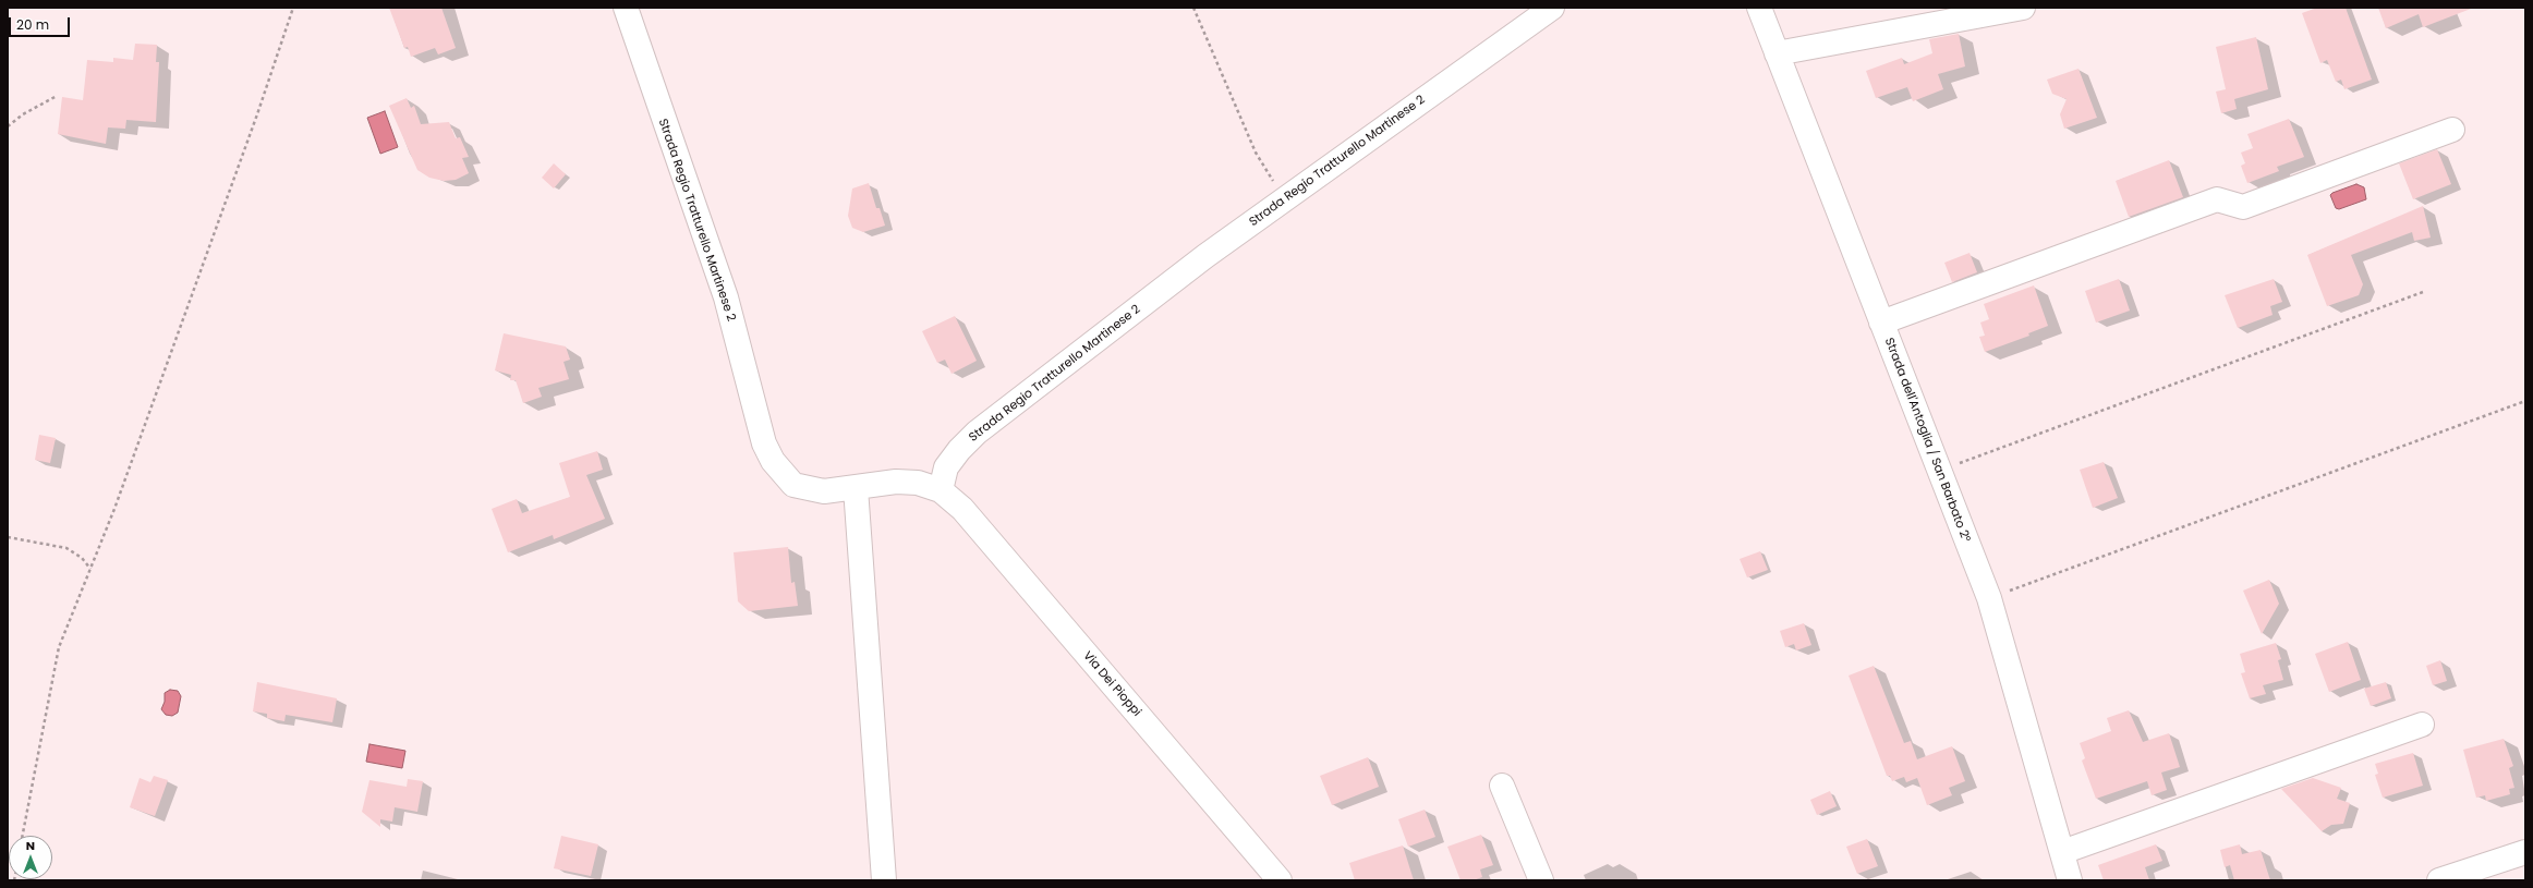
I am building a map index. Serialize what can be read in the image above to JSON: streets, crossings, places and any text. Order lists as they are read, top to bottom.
{
  "streets": {
    "street": ["Strada Regio Tratturello Martinese 2", "Strada dell'Antoglia / San Barbato 2°", "Via Dei Pioppi"]
  },
  "crossings": [
    ["Strada Regio Tratturello Martinese 2", "Via Dei Pioppi"]
  ],
  "scale_bar": "20 m",
  "north": "top"
}
